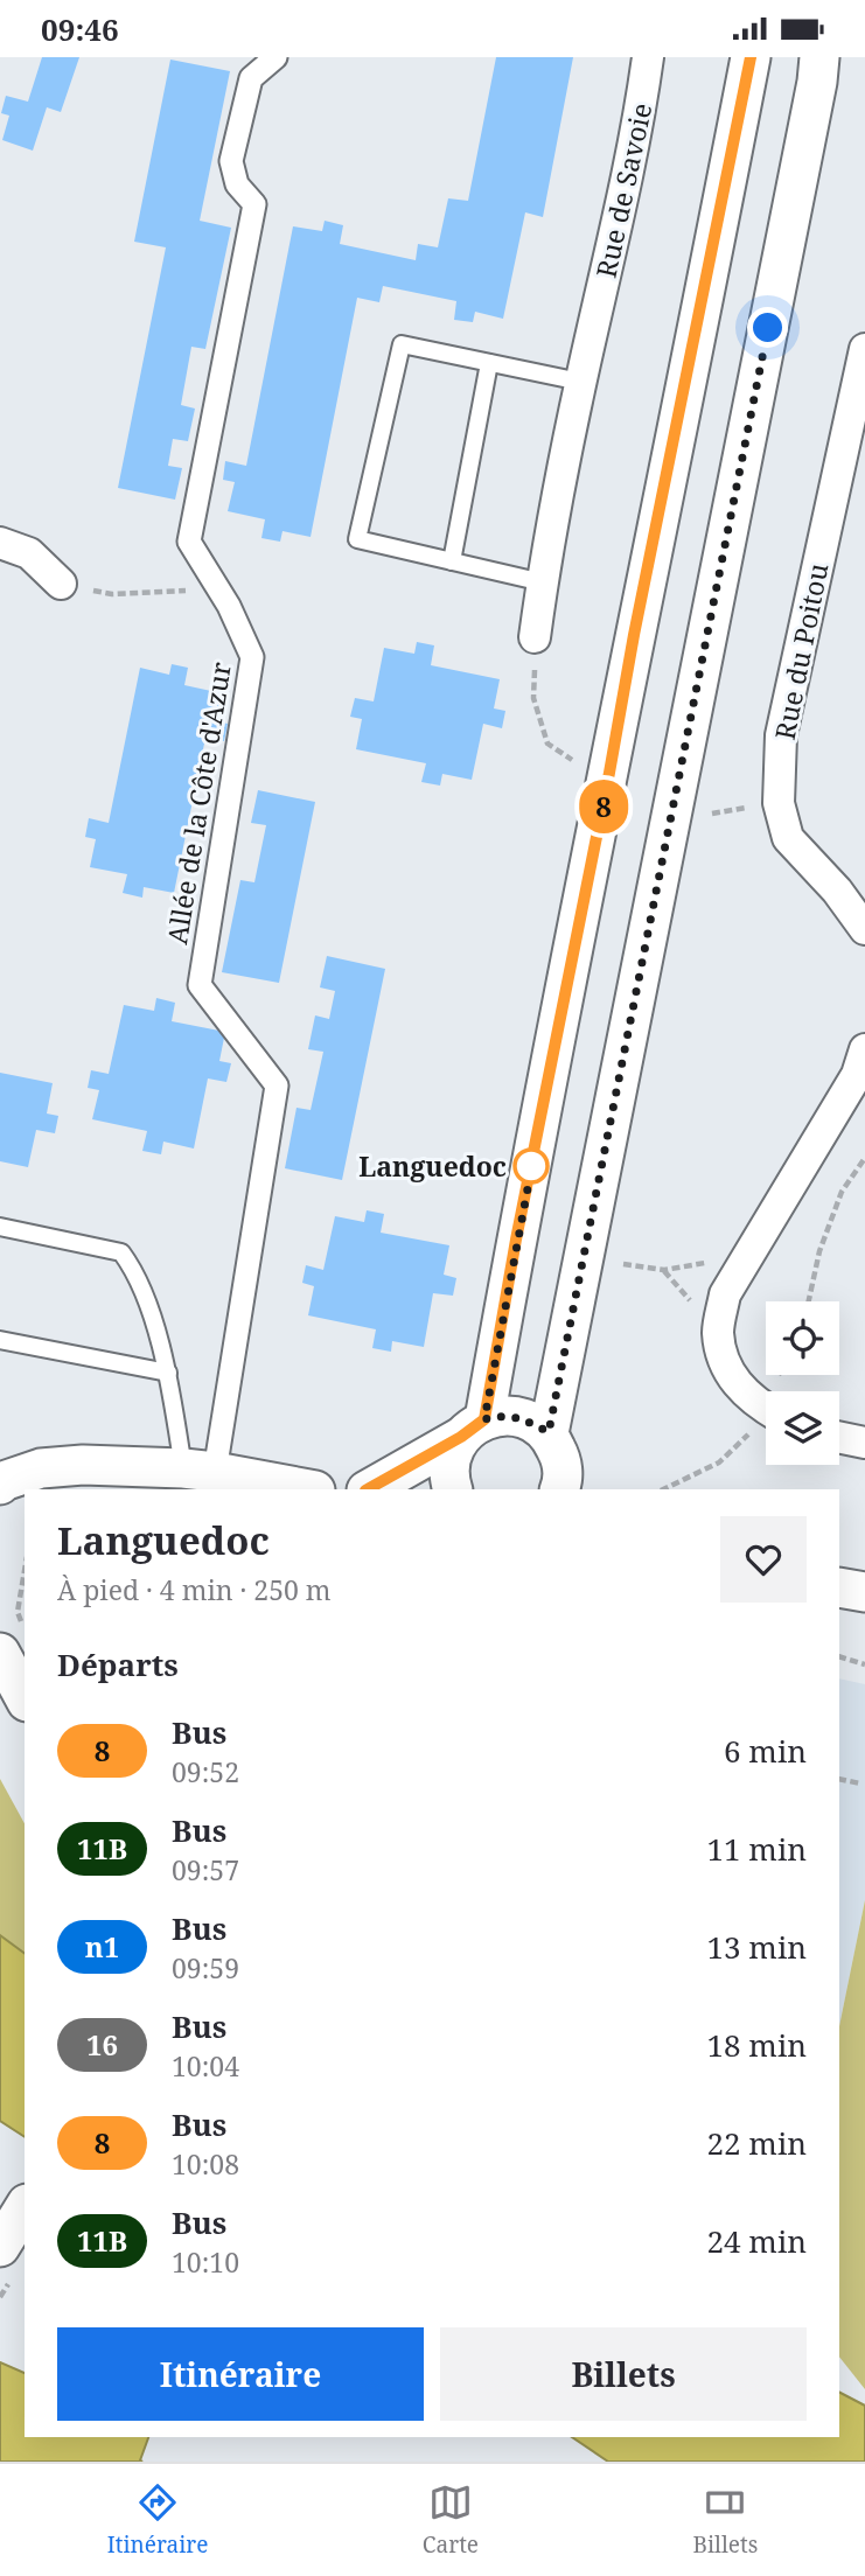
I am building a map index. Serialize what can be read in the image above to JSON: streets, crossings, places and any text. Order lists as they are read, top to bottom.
{
  "streets": {
    "street": ["Rue de Savoie", "Rue du Poitou", "Allée de la Côte d'Azur"]
  },
  "places": ["Languedoc"],
  "lines": ["bus line 8"],
  "page": {
    "status": "09:46",
    "on_map": "8",
    "heading": [
      ["Languedoc", "À pied · 4 min · 250 m"],
      "Départs"
    ],
    "list": [
      {
        "mark": "8",
        "name": "Bus",
        "note": "09:52",
        "value": "6 min"
      },
      {
        "mark": "11B",
        "name": "Bus",
        "note": "09:57",
        "value": "11 min"
      },
      {
        "mark": "n1",
        "name": "Bus",
        "note": "09:59",
        "value": "13 min"
      },
      {
        "mark": "16",
        "name": "Bus",
        "note": "10:04",
        "value": "18 min"
      },
      {
        "mark": "8",
        "name": "Bus",
        "note": "10:08",
        "value": "22 min"
      },
      {
        "mark": "11B",
        "name": "Bus",
        "note": "10:10",
        "value": "24 min"
      }
    ],
    "buttons": ["Itinéraire", "Billets"],
    "tabs": ["Itinéraire", "Carte", "Billets"]
  }
}
